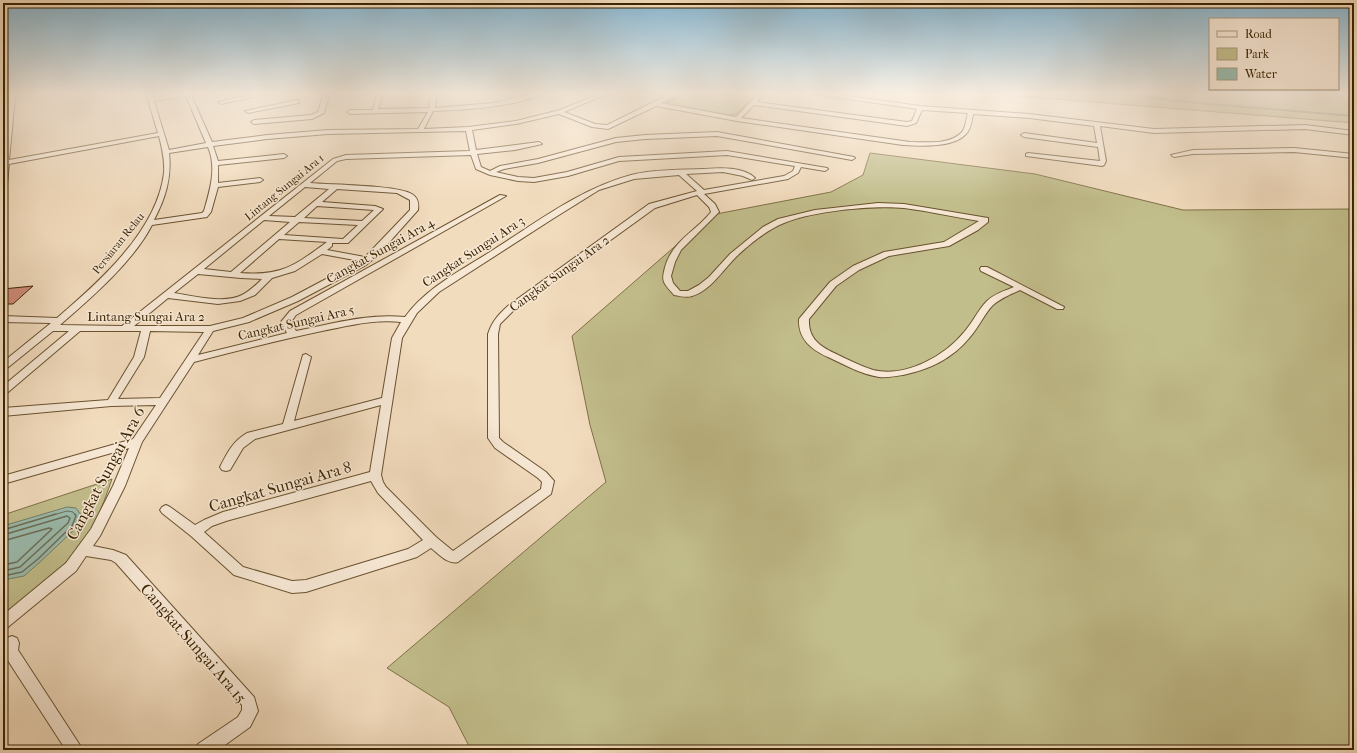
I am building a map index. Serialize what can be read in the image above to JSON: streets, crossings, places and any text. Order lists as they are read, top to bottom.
{
  "streets": {
    "street": [
      "Lintang Sungai Ara 1",
      "Persiaran Relau",
      "Cangkat Sungai Ara 4",
      "Cangkat Sungai Ara 3",
      "Cangkat Sungai Ara 2",
      "Lintang Sungai Ara 2",
      "Cangkat Sungai Ara 5",
      "Cangkat Sungai Ara 6",
      "Cangkat Sungai Ara 8",
      "Cangkat Sungai Ara 15"
    ]
  },
  "crossings": [
    ["Lintang Sungai Ara 1", "Lintang Sungai Ara 2"],
    ["Persiaran Relau", "Lintang Sungai Ara 2"],
    ["Cangkat Sungai Ara 4", "Cangkat Sungai Ara 5"],
    ["Cangkat Sungai Ara 3", "Cangkat Sungai Ara 5"],
    ["Cangkat Sungai Ara 3", "Cangkat Sungai Ara 8"],
    ["Lintang Sungai Ara 2", "Cangkat Sungai Ara 6"],
    ["Cangkat Sungai Ara 5", "Cangkat Sungai Ara 6"],
    ["Cangkat Sungai Ara 6", "Cangkat Sungai Ara 15"]
  ],
  "legend": ["Road", "Park", "Water"]
}
